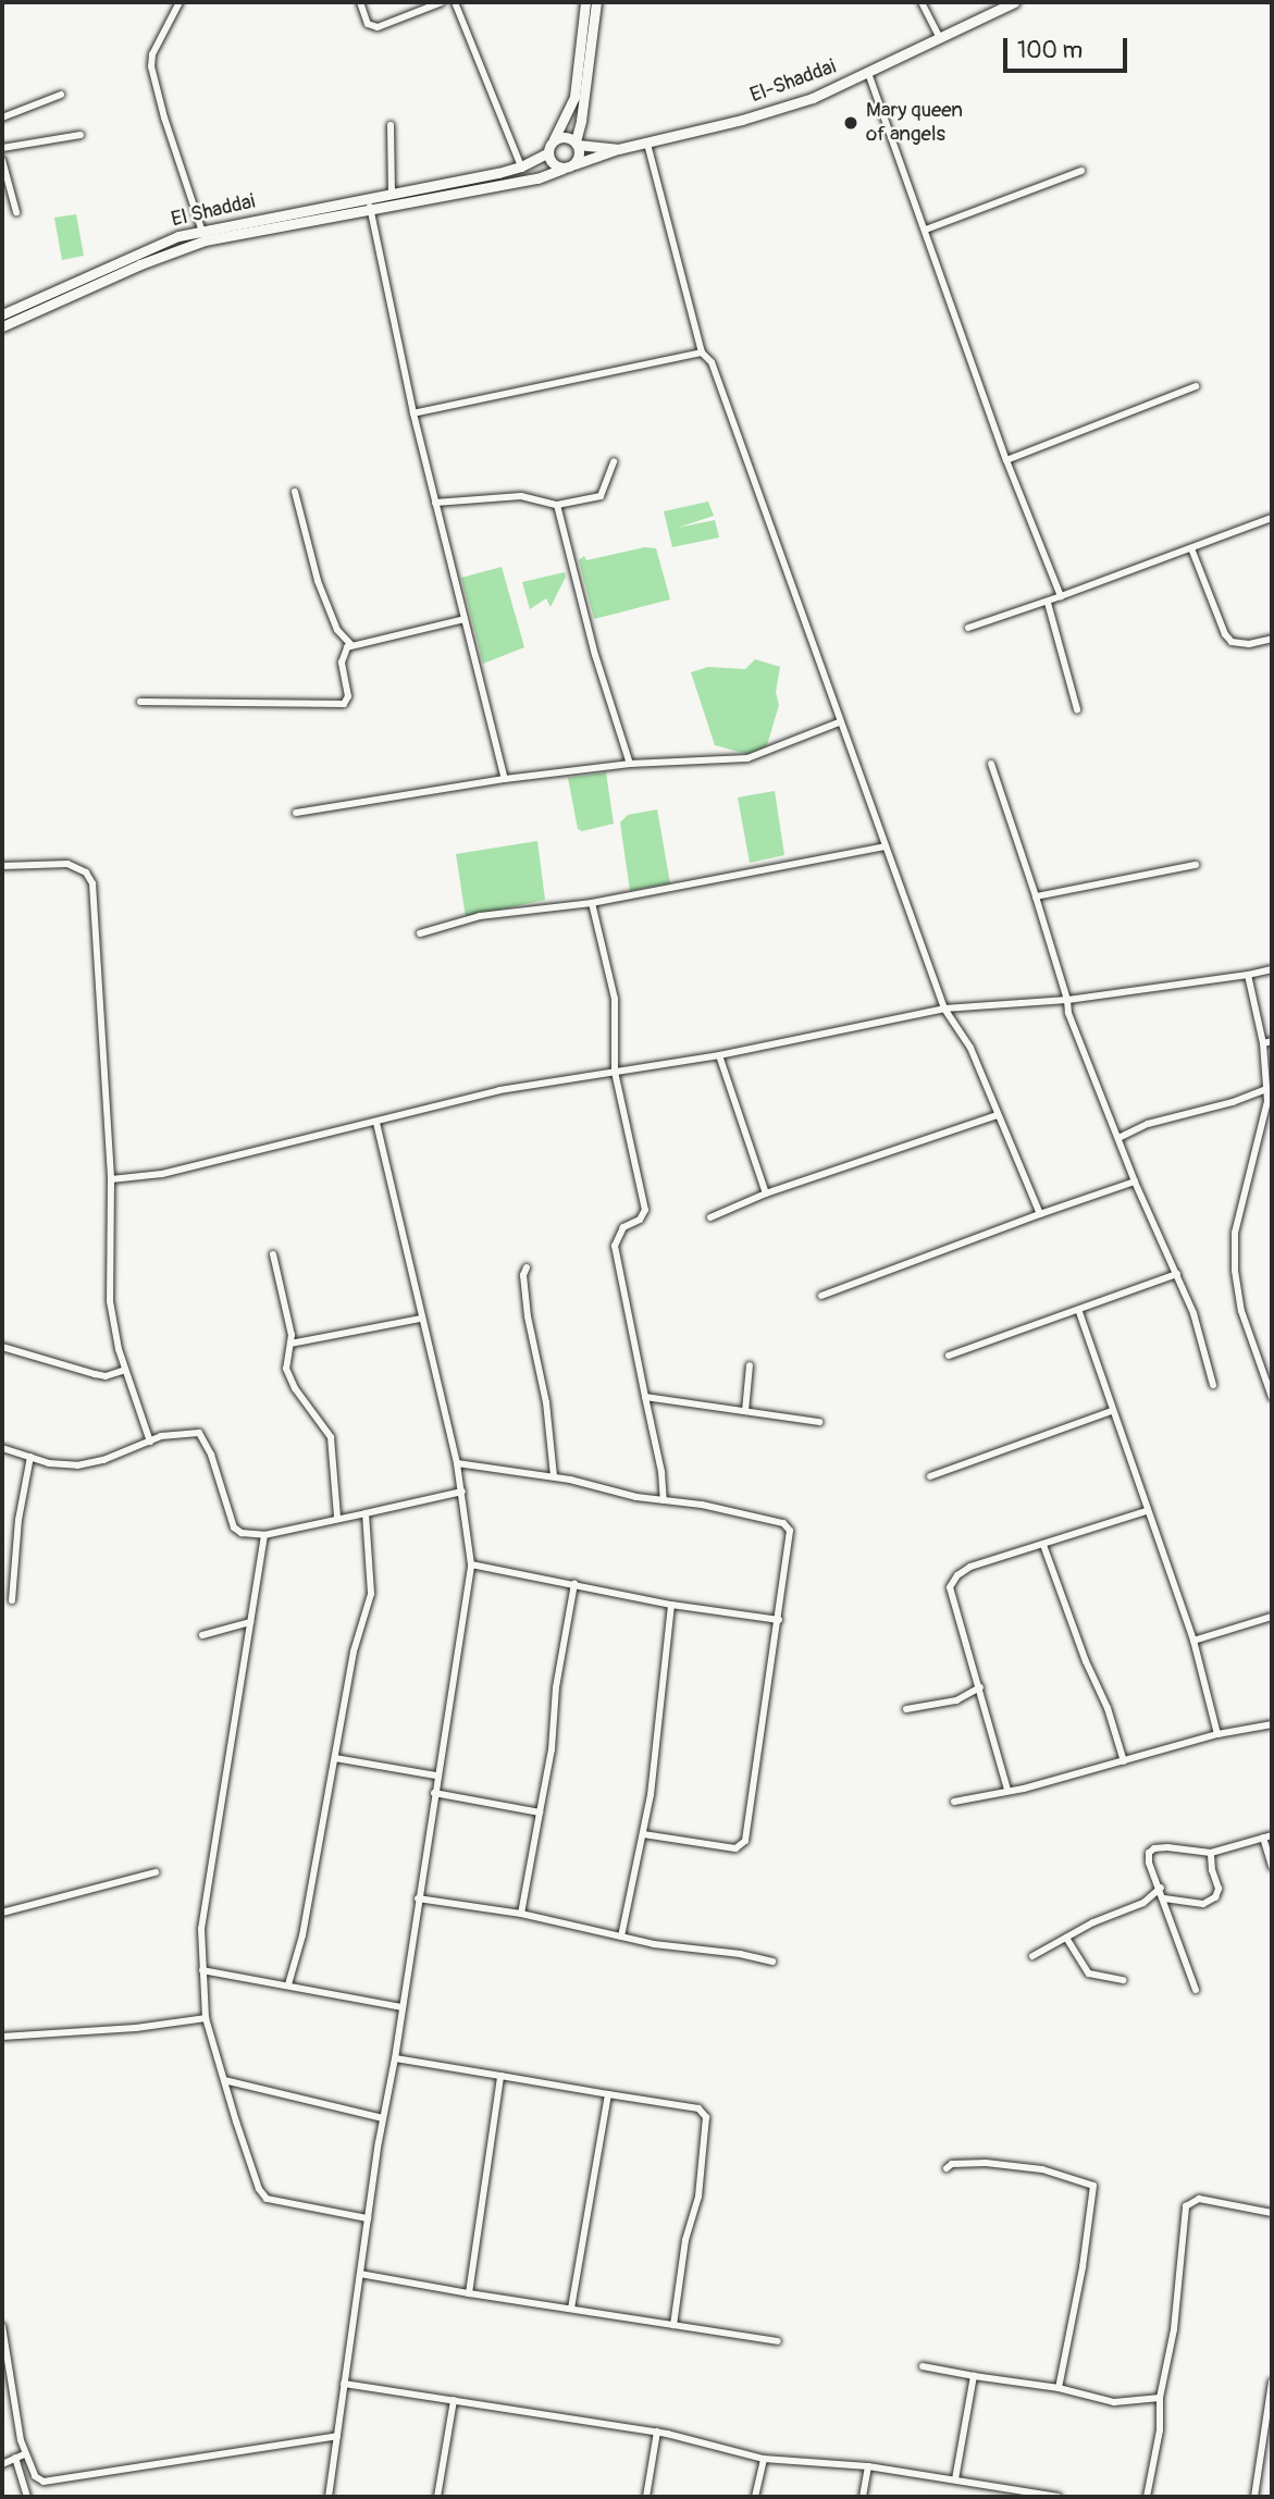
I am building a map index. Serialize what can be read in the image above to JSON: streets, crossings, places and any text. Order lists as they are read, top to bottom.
{
  "streets": {
    "street": ["El-Shaddai", "El Shaddai"]
  },
  "places": ["Mary queen of angels"],
  "scale_bar": "100 m"
}
